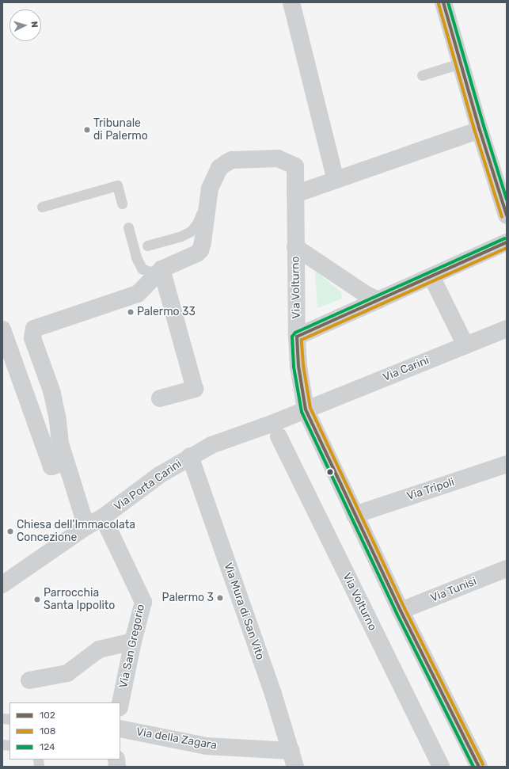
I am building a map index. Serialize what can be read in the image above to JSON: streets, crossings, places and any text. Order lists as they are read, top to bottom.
{
  "streets": {
    "street": [
      "Via Volturno",
      "Via Carini",
      "Via Porta Carini",
      "Via Tripoli",
      "Via Tunisi",
      "Via Mura di San Vito",
      "Via San Gregorio",
      "Via della Zagara"
    ]
  },
  "crossings": [
    ["Via Volturno", "Via Carini"],
    ["Via Volturno", "Via Porta Carini"],
    ["Via Volturno", "Via Tripoli"],
    ["Via Volturno", "Via Tunisi"],
    ["Via Carini", "Via Porta Carini"],
    ["Via Porta Carini", "Via Mura di San Vito"],
    ["Via Porta Carini", "Via San Gregorio"],
    ["Via Mura di San Vito", "Via della Zagara"]
  ],
  "places": [
    "Tribunale di Palermo",
    "Palermo 33",
    "Chiesa dell'Immacolata Concezione",
    "Palermo 3",
    "Parrocchia Santa Ippolito"
  ],
  "lines": ["transit line 102", "transit line 124", "transit line 108"],
  "legend": ["102", "108", "124"],
  "north": "right"
}
